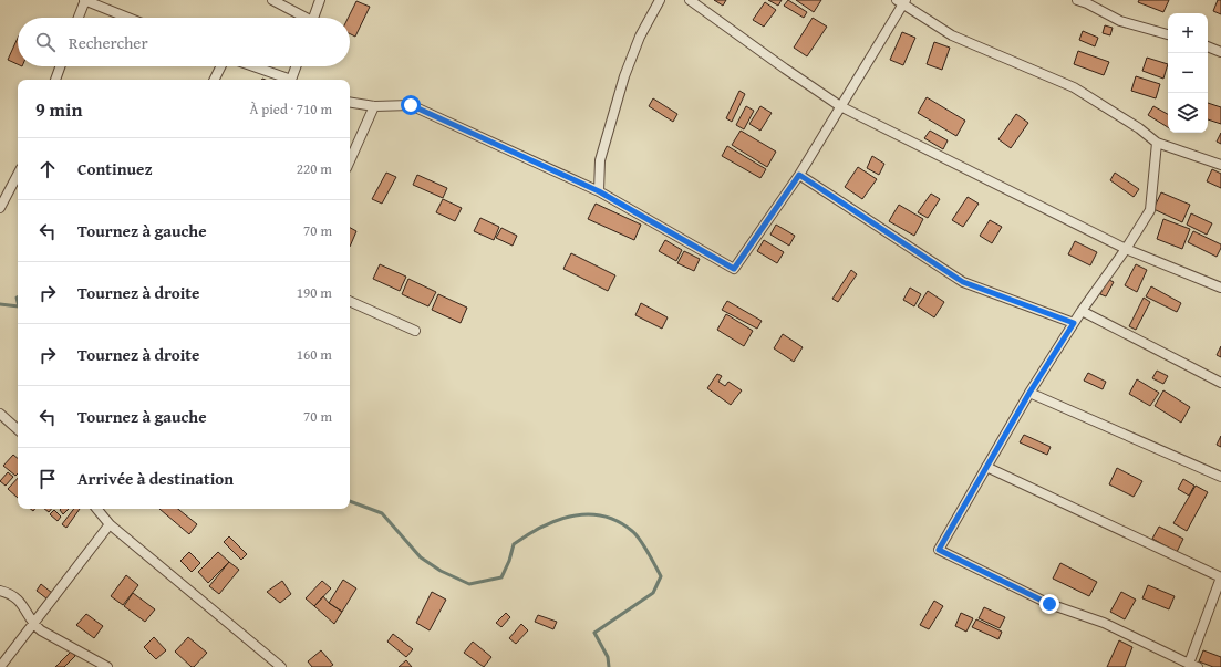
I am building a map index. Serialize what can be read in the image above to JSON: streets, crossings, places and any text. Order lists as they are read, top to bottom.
{
  "page": {
    "map_buttons": ["+", "−"],
    "search": "Rechercher",
    "heading": ["9 min", "À pied · 710 m"],
    "list": [
      ["Continuez", "220 m"],
      ["Tournez à gauche", "70 m"],
      ["Tournez à droite", "190 m"],
      ["Tournez à droite", "160 m"],
      ["Tournez à gauche", "70 m"],
      "Arrivée à destination"
    ]
  }
}
